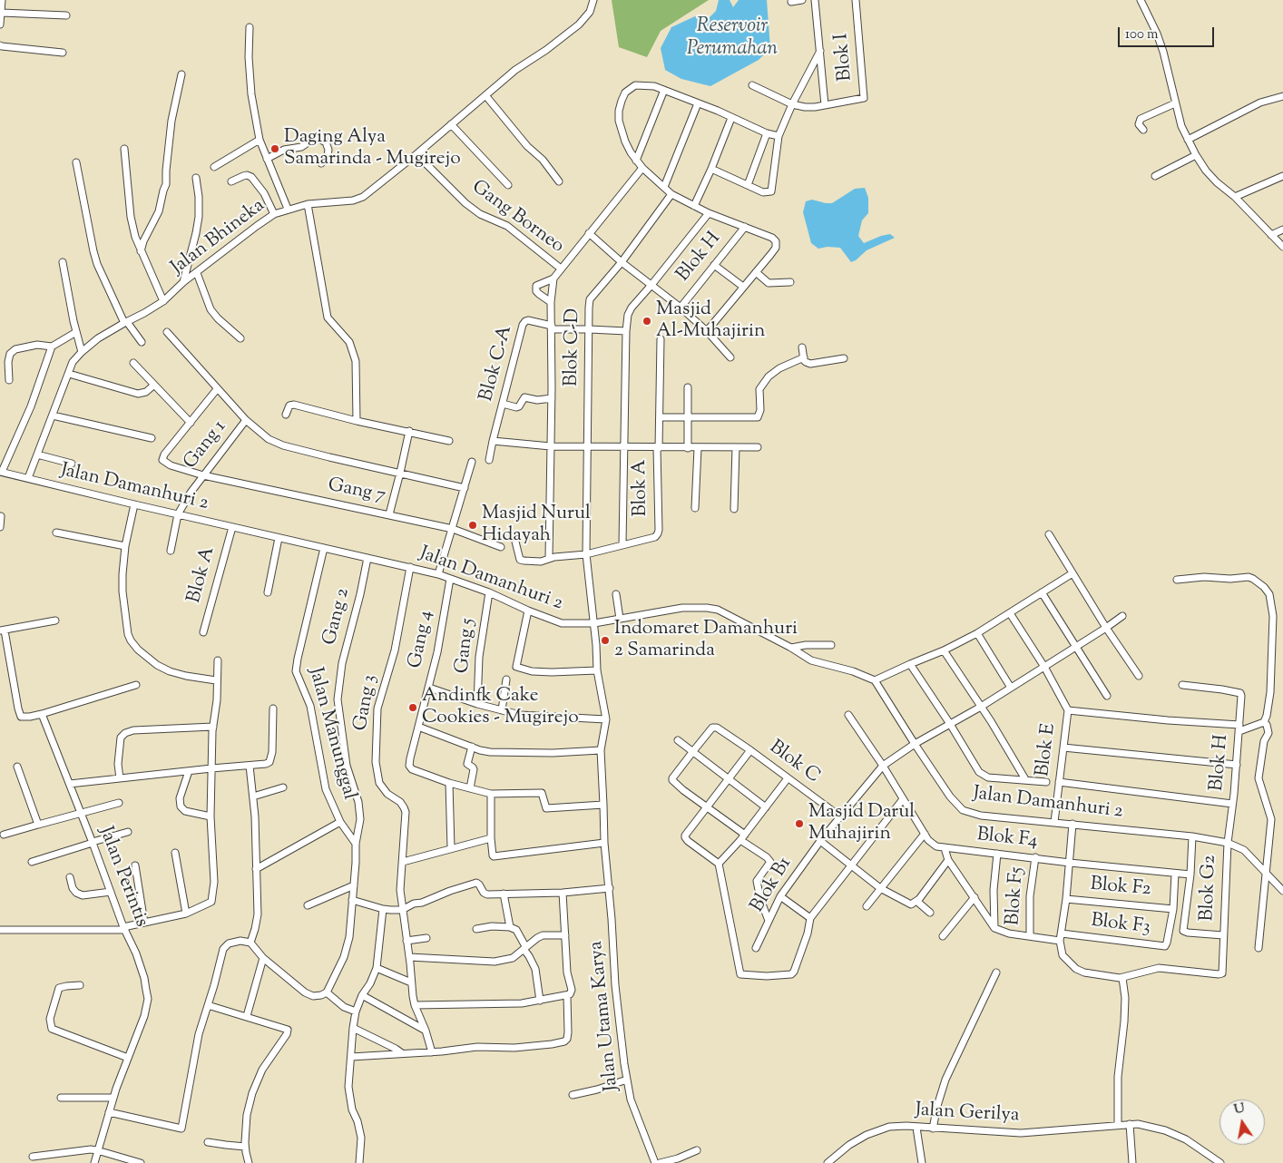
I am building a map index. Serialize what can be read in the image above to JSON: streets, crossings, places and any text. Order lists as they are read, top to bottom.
{
  "streets": {
    "street": [
      "Blok I",
      "Gang Borneo",
      "Jalan Bhineka",
      "Blok H",
      "Blok C-D",
      "Blok C-A",
      "Gang 1",
      "Jalan Damanhuri 2",
      "Blok A",
      "Gang 7",
      "Gang 2",
      "Gang 4",
      "Gang 5",
      "Gang 3",
      "Jalan Manunggal",
      "Blok E",
      "Blok C",
      "Blok F4",
      "Jalan Perintis",
      "Blok B1",
      "Blok F2",
      "Blok G2",
      "Blok F5",
      "Blok F3",
      "Jalan Utama Karya",
      "Jalan Gerilya"
    ]
  },
  "crossings": [
    ["Gang Borneo", "Jalan Bhineka"],
    ["Jalan Bhineka", "Jalan Damanhuri 2"],
    ["Blok H", "Jalan Damanhuri 2"],
    ["Blok H", "Blok G2"],
    ["Blok C-D", "Jalan Damanhuri 2"],
    ["Blok C-D", "Blok A"],
    ["Blok C-D", "Jalan Utama Karya"],
    ["Gang 1", "Jalan Damanhuri 2"],
    ["Gang 1", "Gang 7"],
    ["Jalan Damanhuri 2", "Blok A"],
    ["Jalan Damanhuri 2", "Gang 2"],
    ["Jalan Damanhuri 2", "Gang 4"],
    ["Jalan Damanhuri 2", "Gang 5"],
    ["Jalan Damanhuri 2", "Gang 3"],
    ["Jalan Damanhuri 2", "Jalan Manunggal"],
    ["Jalan Damanhuri 2", "Blok E"],
    ["Jalan Damanhuri 2", "Blok B1"],
    ["Jalan Damanhuri 2", "Blok G2"],
    ["Gang 2", "Jalan Manunggal"],
    ["Blok C", "Blok B1"],
    ["Blok F4", "Blok F5"],
    ["Blok F2", "Blok F3"]
  ],
  "water": ["Reservoir Perumahan"],
  "places": [
    "Daging Alya Samarinda - Mugirejo",
    "Masjid Al-Muhajirin",
    "Masjid Nurul Hidayah",
    "Indomaret Damanhuri 2 Samarinda",
    "Andinfk Cake Cookies - Mugirejo",
    "Masjid Darul Muhajirin"
  ],
  "scale_bar": "100 m",
  "north": "top"
}
